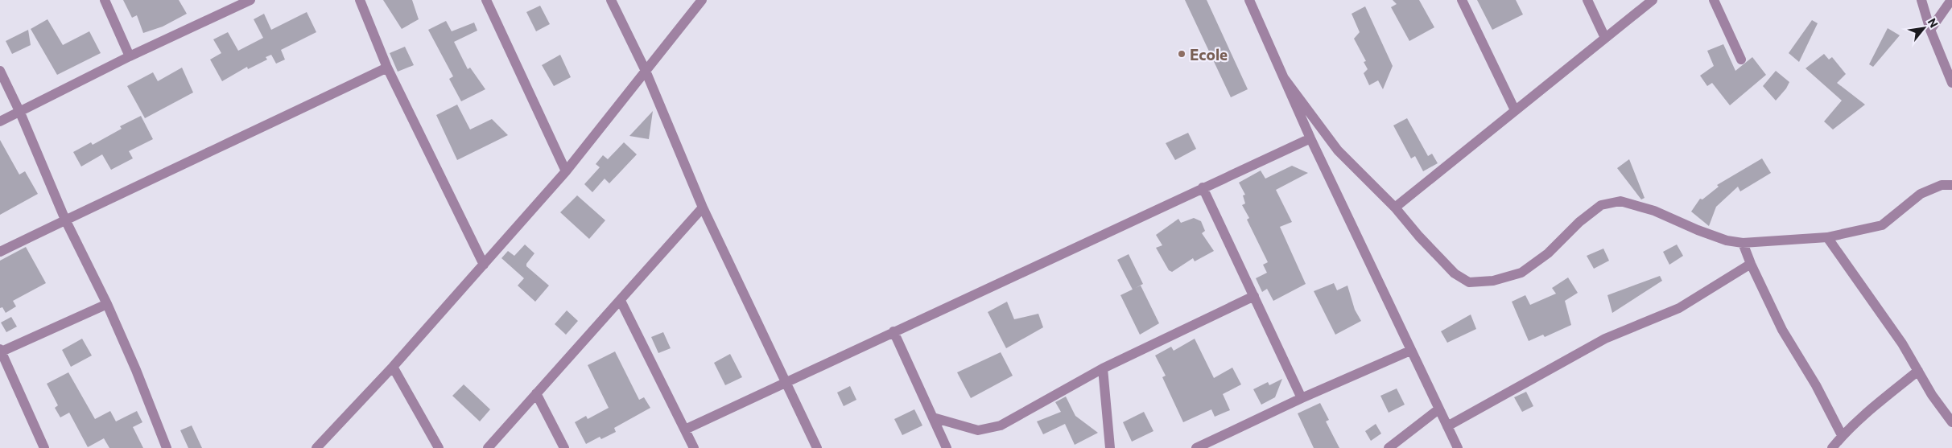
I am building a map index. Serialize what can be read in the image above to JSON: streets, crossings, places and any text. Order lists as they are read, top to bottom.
{
  "places": ["Ecole"],
  "north": "top right"
}
